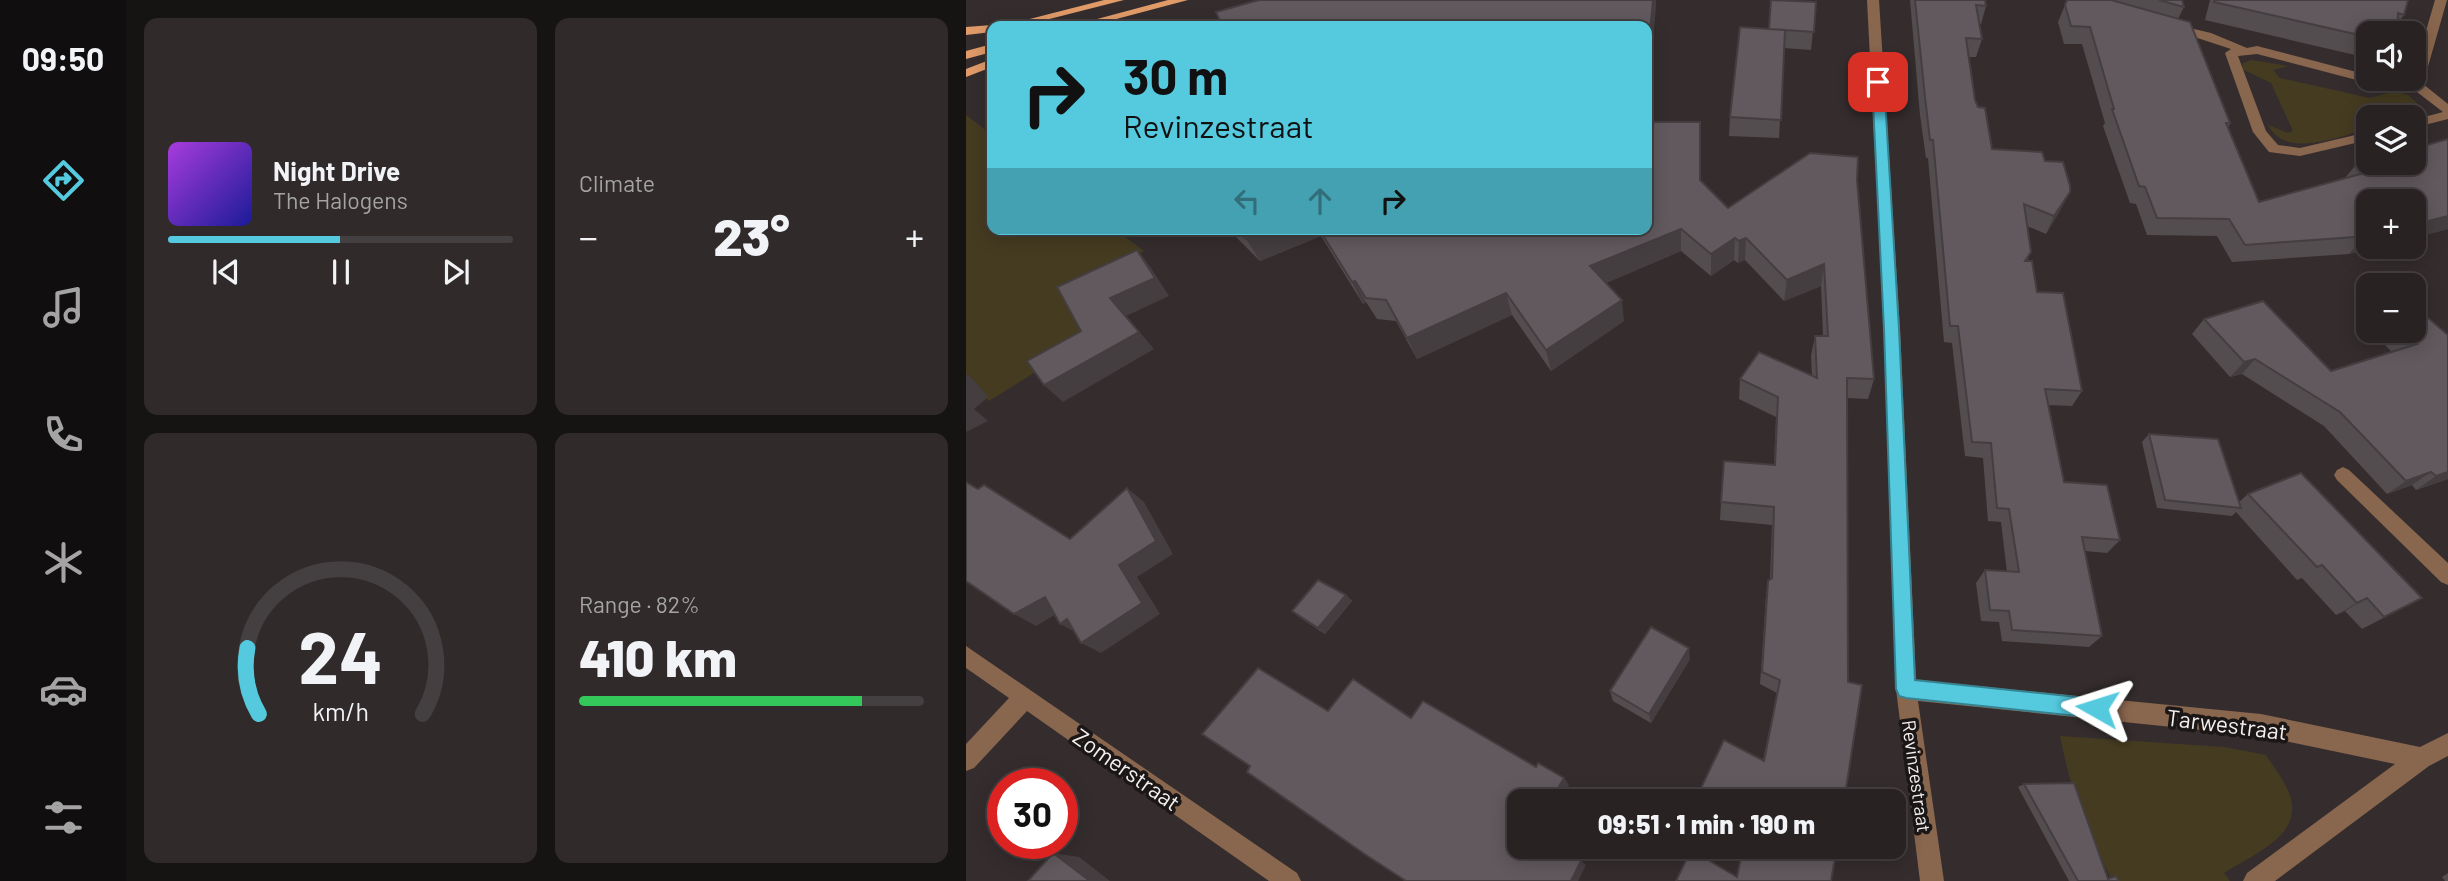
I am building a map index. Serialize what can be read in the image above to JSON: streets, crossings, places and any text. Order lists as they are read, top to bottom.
{
  "streets": {
    "street": ["Tarwestraat", "Zomerstraat", "Revinzestraat"]
  },
  "crossings": [
    ["Tarwestraat", "Revinzestraat"]
  ],
  "page": {
    "tabs": "09:50",
    "tile": [
      "Climate",
      ["Range · 82%", "410 km"]
    ],
    "map_buttons": ["+", "−"],
    "turn": ["30 m", "Revinzestraat"],
    "song": ["Night Drive", "The Halogens"],
    "heat": ["−", "23°", "+"],
    "limit": "30",
    "trip": "09:51 · 1 min · 190 m",
    "gauge": ["24", "km/h"]
  }
}
